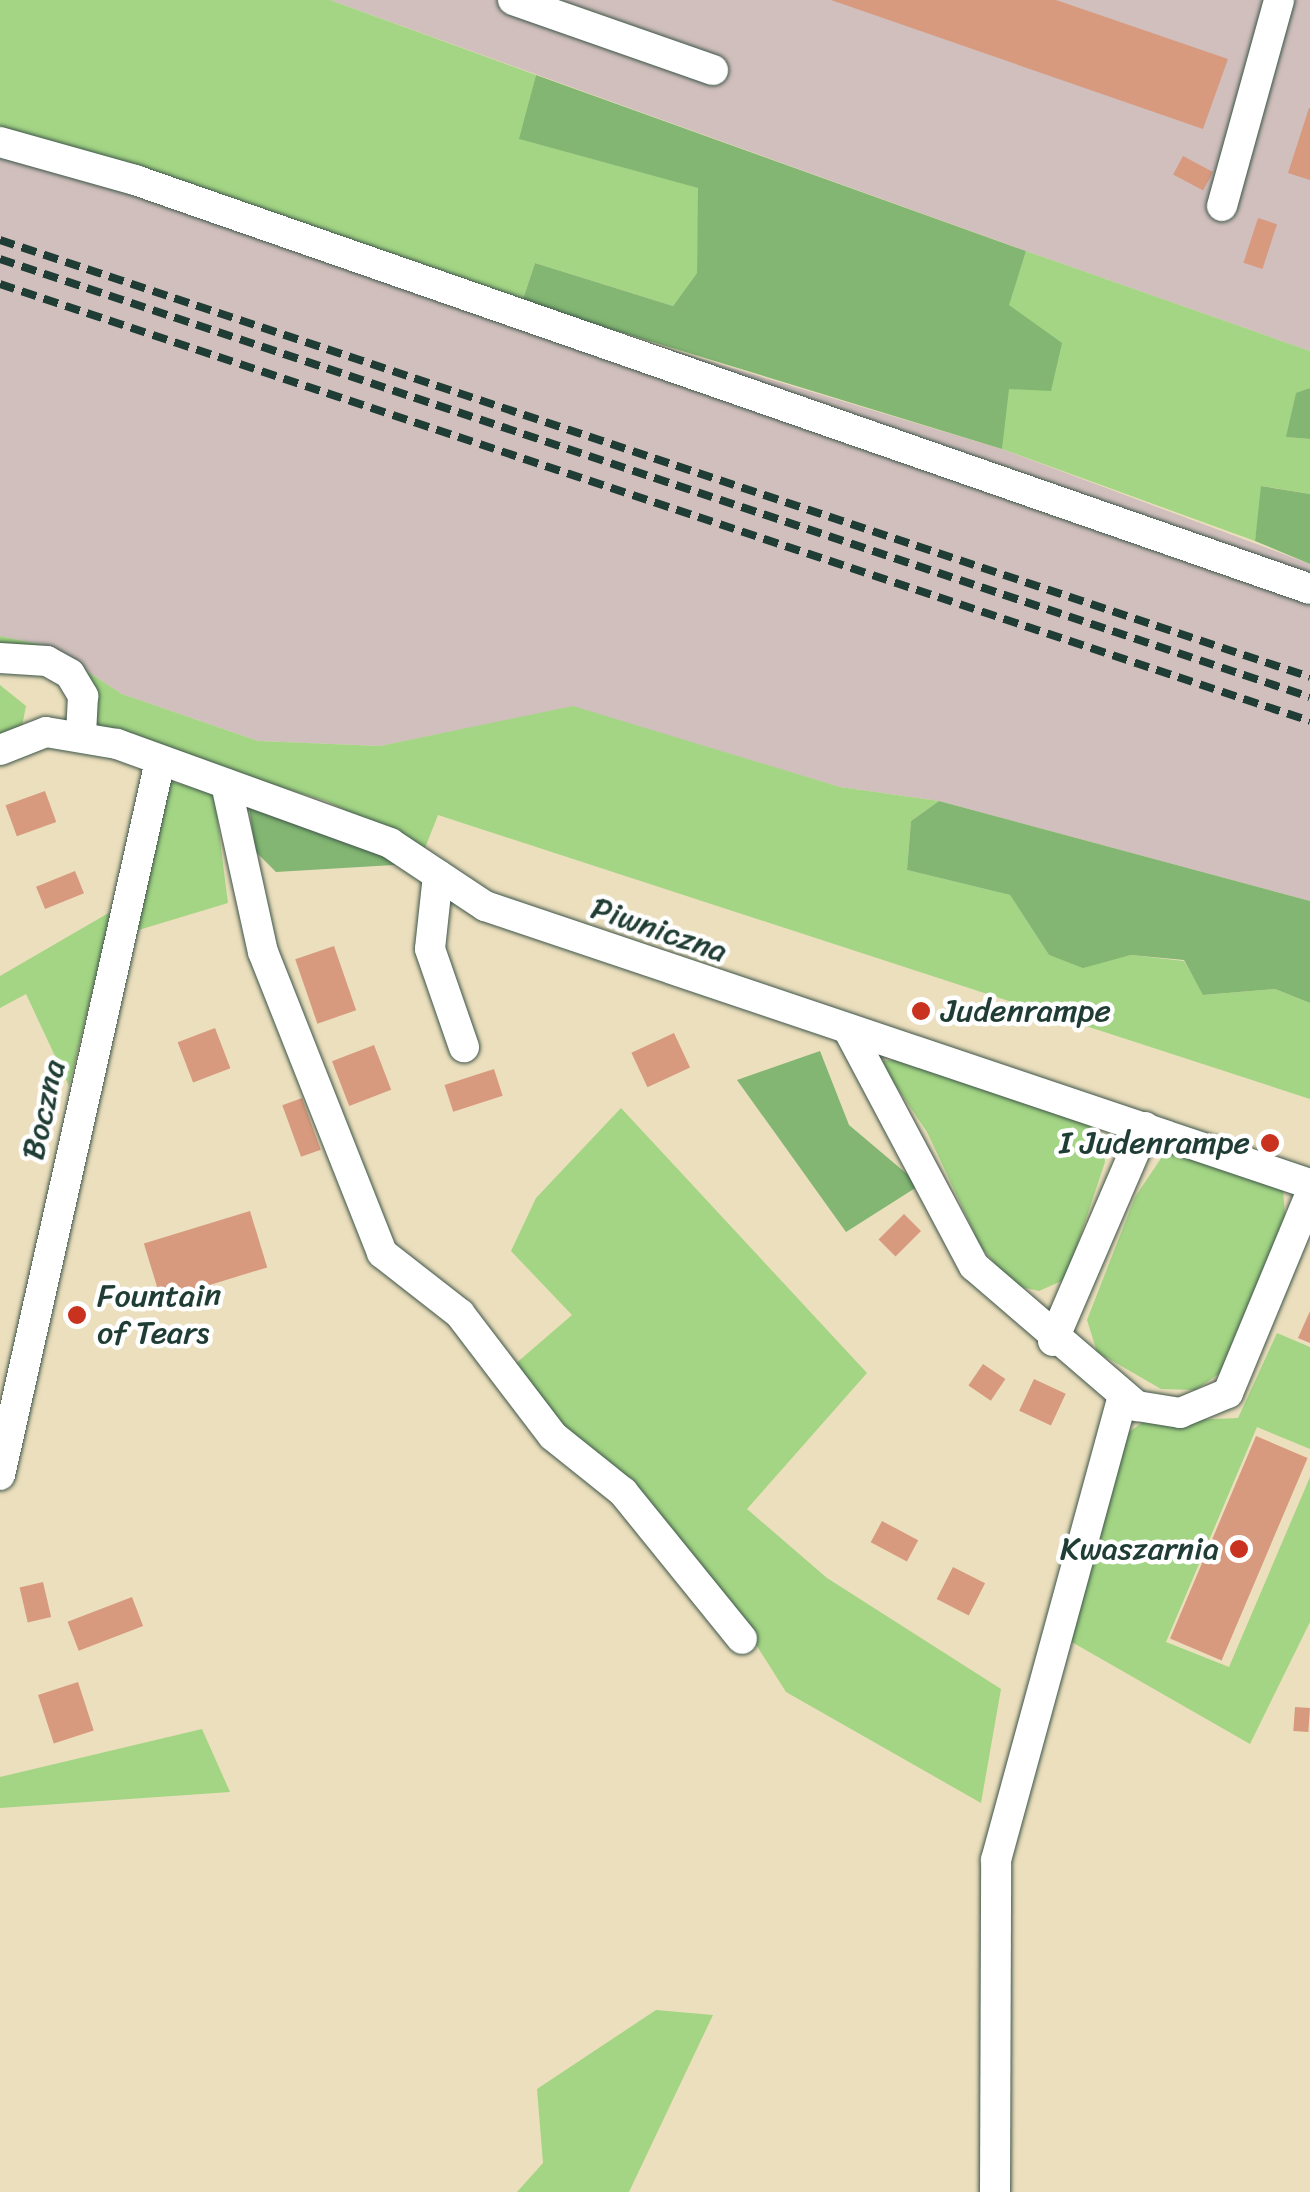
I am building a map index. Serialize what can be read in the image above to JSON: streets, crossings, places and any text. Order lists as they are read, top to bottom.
{
  "streets": {
    "street": ["Piwniczna", "Boczna"]
  },
  "crossings": [
    ["Piwniczna", "Boczna"]
  ],
  "places": [
    "Judenrampe",
    "I Judenrampe",
    "Fountain of Tears",
    "Kwaszarnia"
  ]
}
